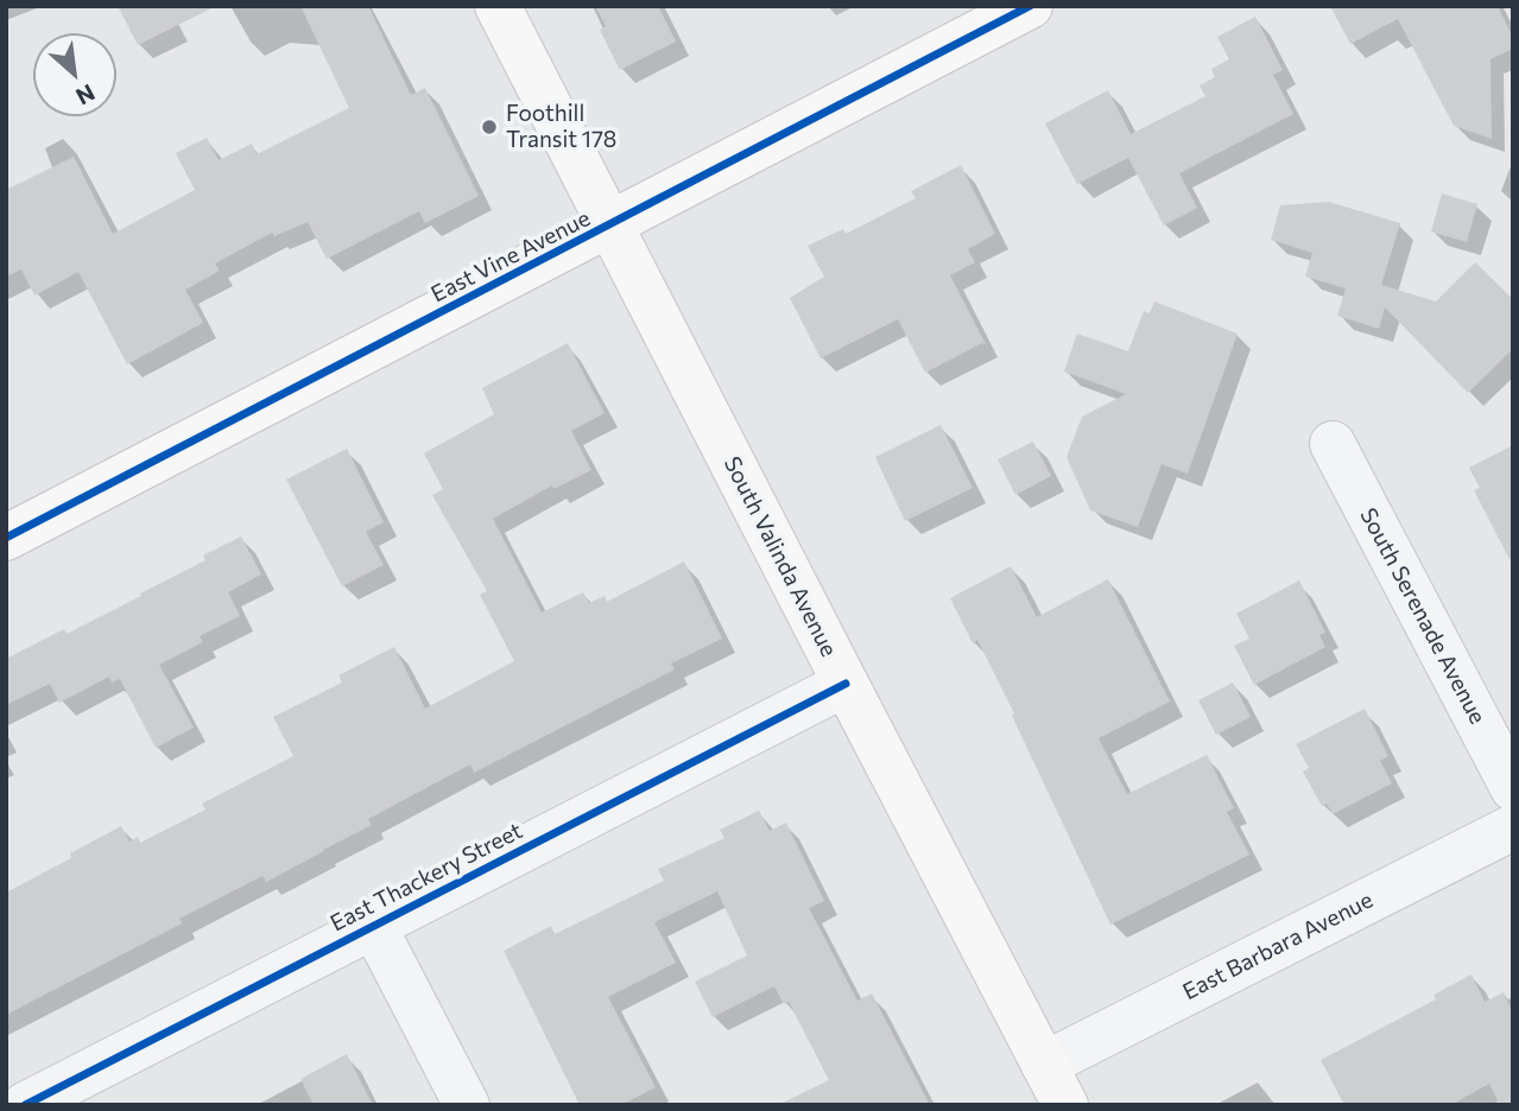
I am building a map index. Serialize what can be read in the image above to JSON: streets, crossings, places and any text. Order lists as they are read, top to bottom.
{
  "streets": {
    "main road": ["East Vine Avenue", "South Valinda Avenue"],
    "street": ["South Serenade Avenue", "East Thackery Street", "East Barbara Avenue"]
  },
  "crossings": [
    ["East Vine Avenue", "South Valinda Avenue"],
    ["South Valinda Avenue", "East Thackery Street"],
    ["South Valinda Avenue", "East Barbara Avenue"]
  ],
  "places": ["Foothill Transit 178"],
  "north": "bottom right"
}
